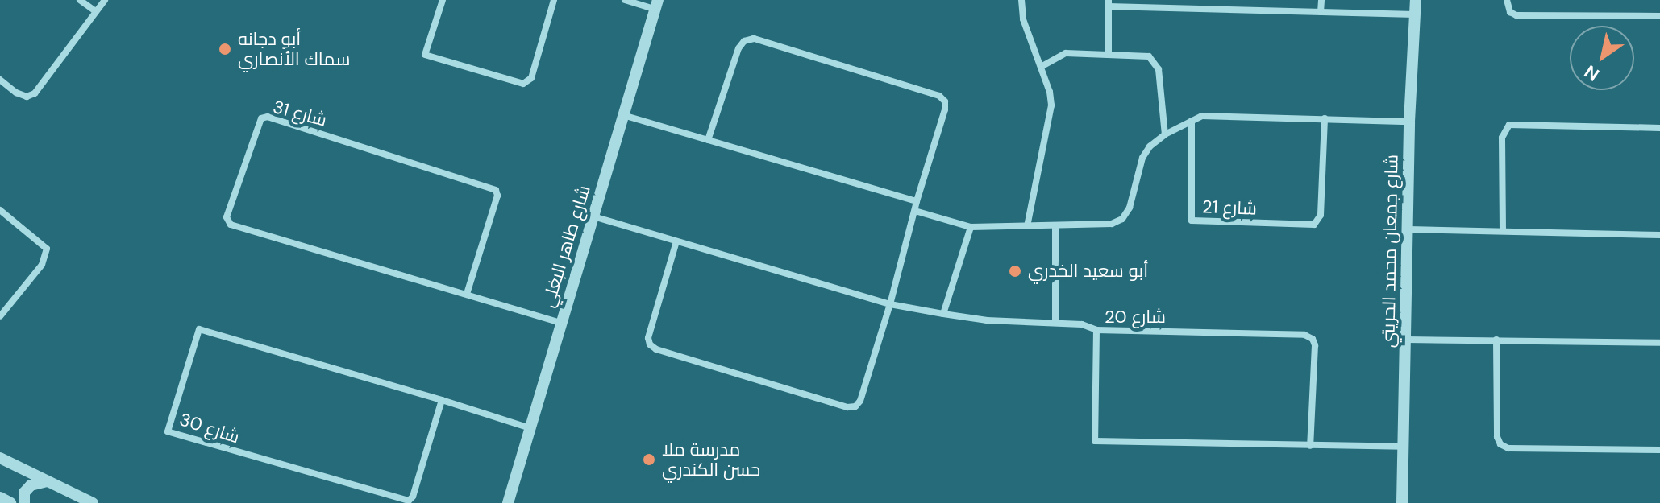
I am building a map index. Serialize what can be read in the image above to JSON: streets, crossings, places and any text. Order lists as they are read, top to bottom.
{
  "streets": {
    "street": [
      "شارع 31",
      "شارع 21",
      "شارع طاهر البغلي",
      "شارع جمعان محمد الحريتي",
      "شارع 20",
      "شارع 30"
    ]
  },
  "crossings": [
    ["شارع 31", "شارع طاهر البغلي"],
    ["شارع طاهر البغلي", "شارع 30"],
    ["شارع جمعان محمد الحريتي", "شارع 20"]
  ],
  "places": ["أبو دجانه سماك الأنصاري", "أبو سعيد الخدري", "مدرسة ملا حسن الكندري"],
  "north": "bottom left"
}
